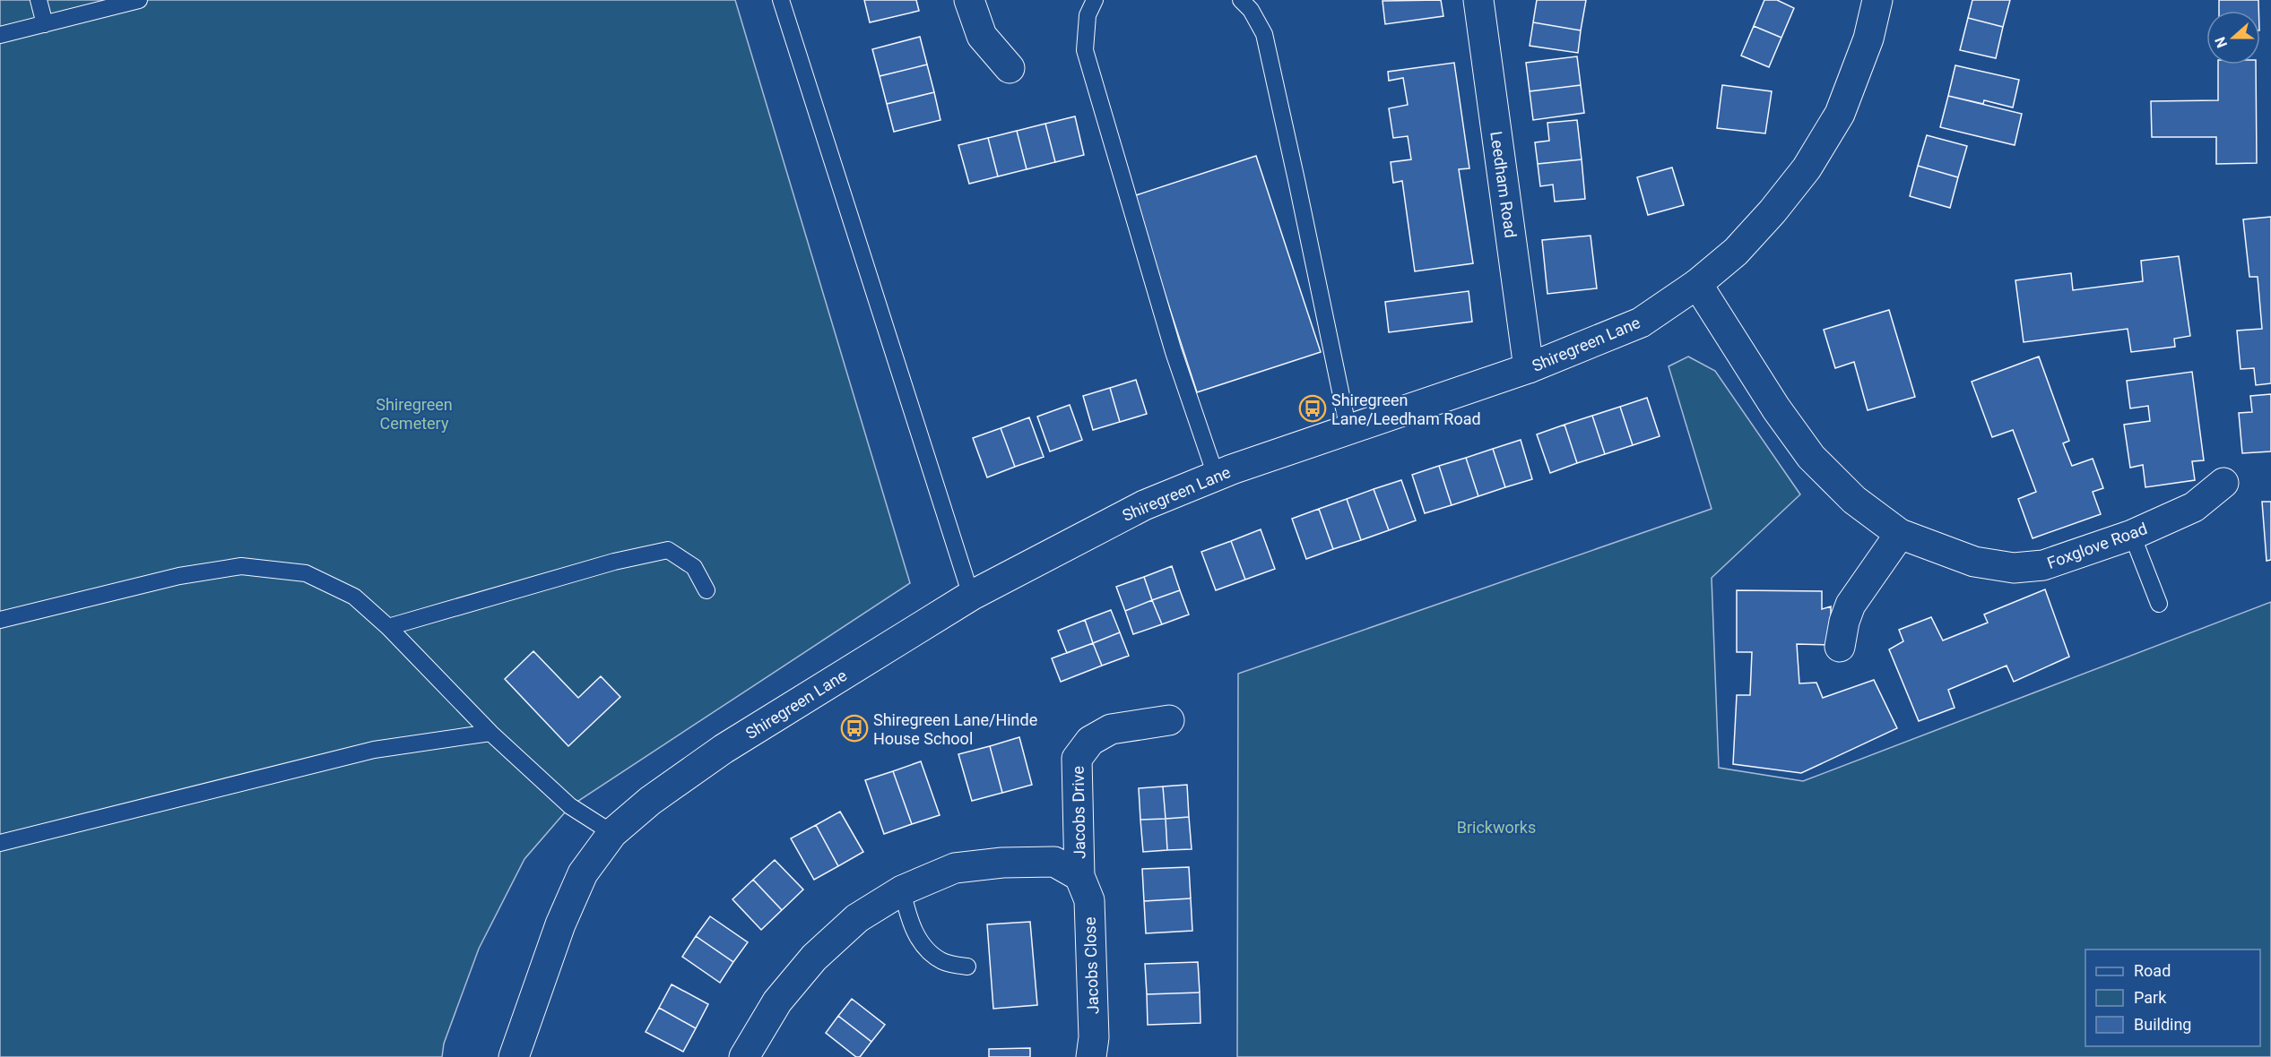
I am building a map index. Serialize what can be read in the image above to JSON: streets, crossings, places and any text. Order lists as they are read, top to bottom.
{
  "streets": {
    "street": [
      "Leedham Road",
      "Shiregreen Lane",
      "Foxglove Road",
      "Jacobs Drive",
      "Jacobs Close"
    ]
  },
  "crossings": [
    ["Leedham Road", "Shiregreen Lane"],
    ["Shiregreen Lane", "Foxglove Road"],
    ["Jacobs Drive", "Jacobs Close"]
  ],
  "parks": ["Shiregreen Cemetery", "Brickworks"],
  "places": {
    "bus stop": ["Shiregreen Lane/Leedham Road", "Shiregreen Lane/Hinde House School"]
  },
  "legend": ["Road", "Park", "Building"],
  "north": "left"
}
